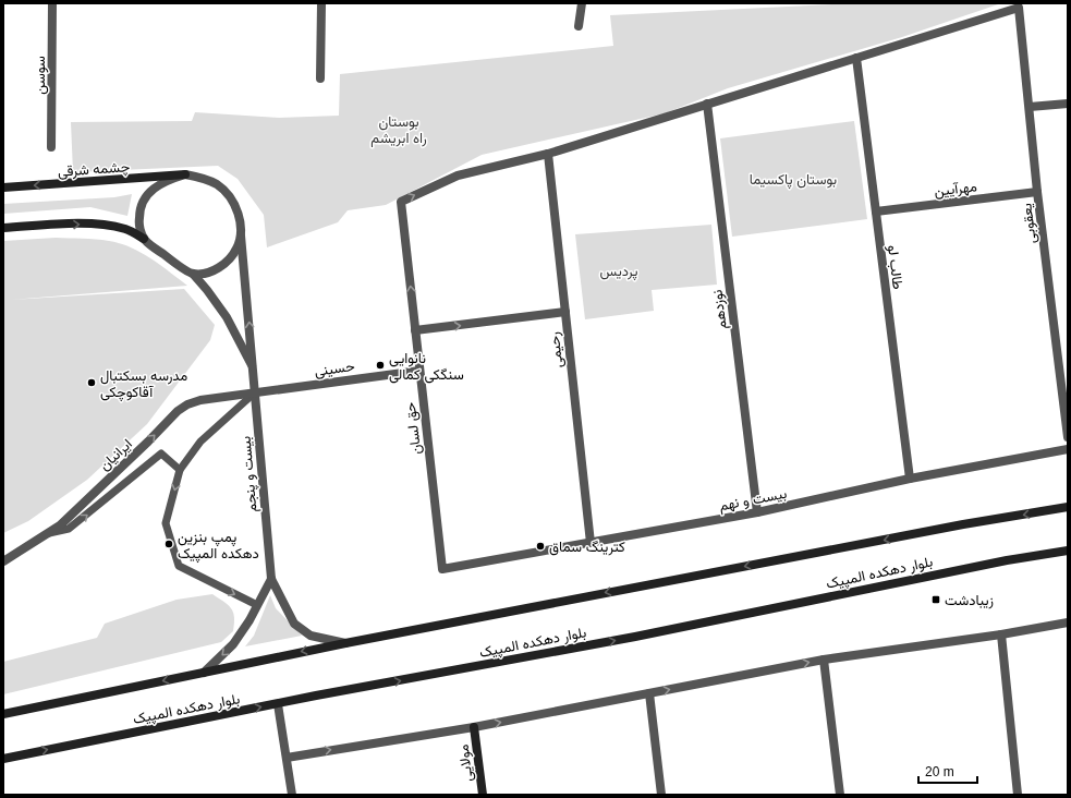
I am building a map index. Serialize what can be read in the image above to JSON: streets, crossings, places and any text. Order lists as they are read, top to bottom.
{
  "streets": {
    "main road": ["چشمه شرقی", "بلوار دهکده المپیک", "مولایی"],
    "street": [
      "سوسن",
      "مهرآیین",
      "یعقوبی",
      "طالب لو",
      "نوزدهم",
      "رحیمی",
      "حسینی",
      "حق لسان",
      "ایرانیان",
      "بیست و پنجم",
      "بیست و نهم"
    ]
  },
  "crossings": [
    ["چشمه شرقی", "بیست و پنجم"],
    ["مهرآیین", "یعقوبی"],
    ["مهرآیین", "طالب لو"],
    ["یعقوبی", "طالب لو"],
    ["طالب لو", "بیست و نهم"],
    ["نوزدهم", "بیست و نهم"],
    ["رحیمی", "حق لسان"],
    ["رحیمی", "بیست و نهم"],
    ["حسینی", "حق لسان"],
    ["حسینی", "ایرانیان"],
    ["حسینی", "بیست و پنجم"],
    ["حق لسان", "بیست و نهم"],
    ["ایرانیان", "بیست و پنجم"]
  ],
  "one_way": ["ایرانیان"],
  "parks": ["بوستان راه ابریشم", "بوستان پاکسیما", "پردیس"],
  "places": {
    "other": [
      "نانوایی سنگکی کمالی",
      "مدرسه بسکتبال آقاکوچکی",
      "پمپ بنزین دهکده المپیک",
      "کترینگ سماق"
    ],
    "transit": ["زیبادشت"]
  },
  "scale_bar": "20 m"
}
